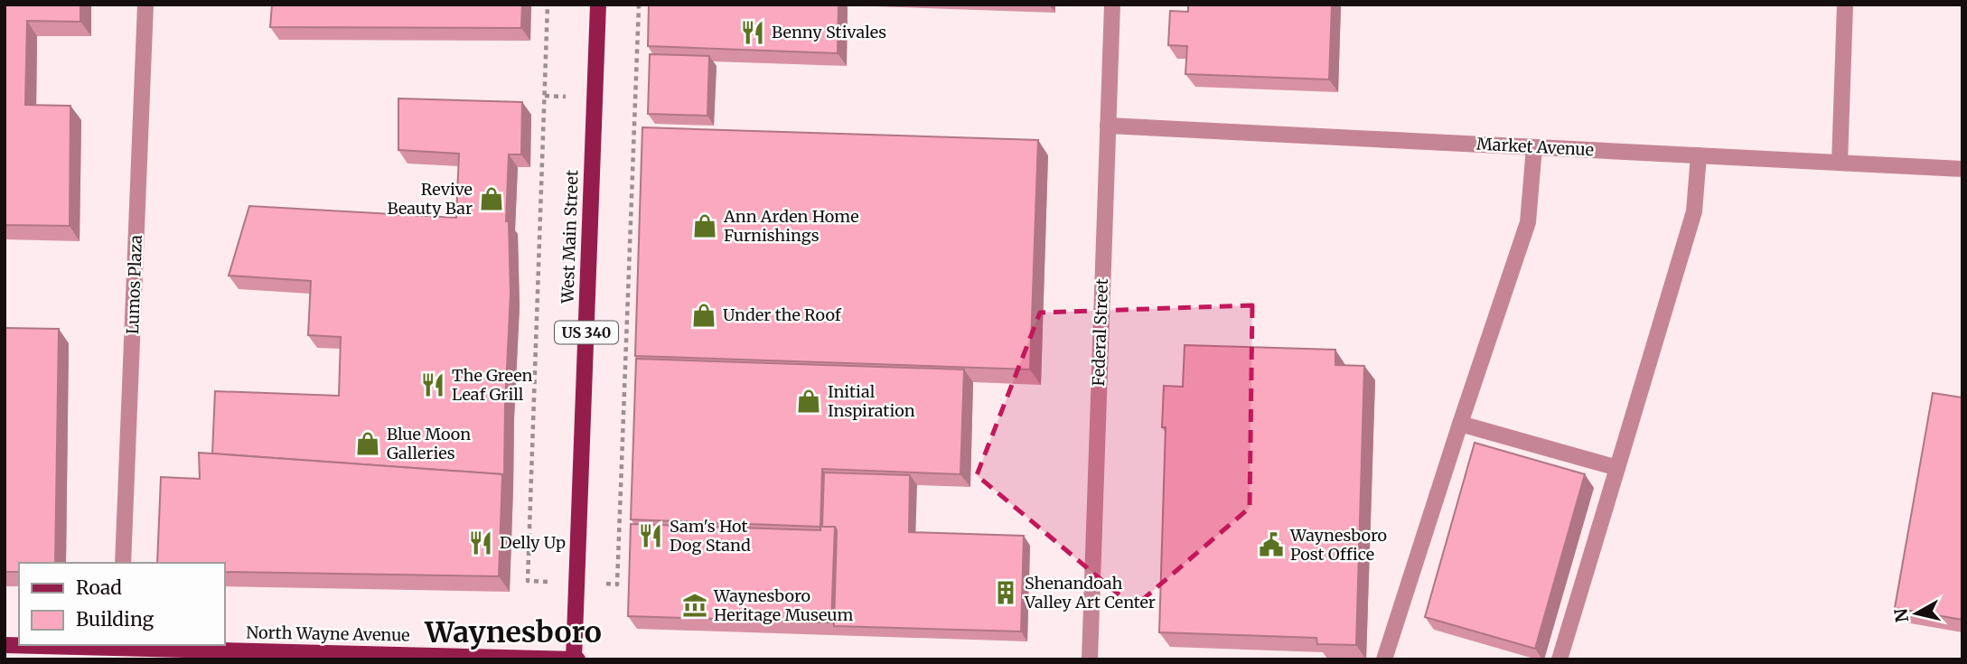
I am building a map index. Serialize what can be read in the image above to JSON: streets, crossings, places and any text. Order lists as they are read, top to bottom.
{
  "streets": {
    "main road": ["West Main Street", "US 340", "North Wayne Avenue"],
    "street": ["Market Avenue", "Lumos Plaza", "Federal Street"]
  },
  "crossings": [
    ["Market Avenue", "Federal Street"],
    ["West Main Street", "North Wayne Avenue"]
  ],
  "districts": ["Waynesboro"],
  "places": {
    "restaurant": [
      "Benny Stivales",
      "The Green Leaf Grill",
      "Sam's Hot Dog Stand",
      "Delly Up"
    ],
    "shop": [
      "Revive Beauty Bar",
      "Ann Arden Home Furnishings",
      "Under the Roof",
      "Initial Inspiration",
      "Blue Moon Galleries"
    ],
    "public building": ["Waynesboro Post Office"],
    "building": ["Shenandoah Valley Art Center"],
    "museum": ["Waynesboro Heritage Museum"]
  },
  "legend": ["Road", "Building"],
  "north": "left"
}
